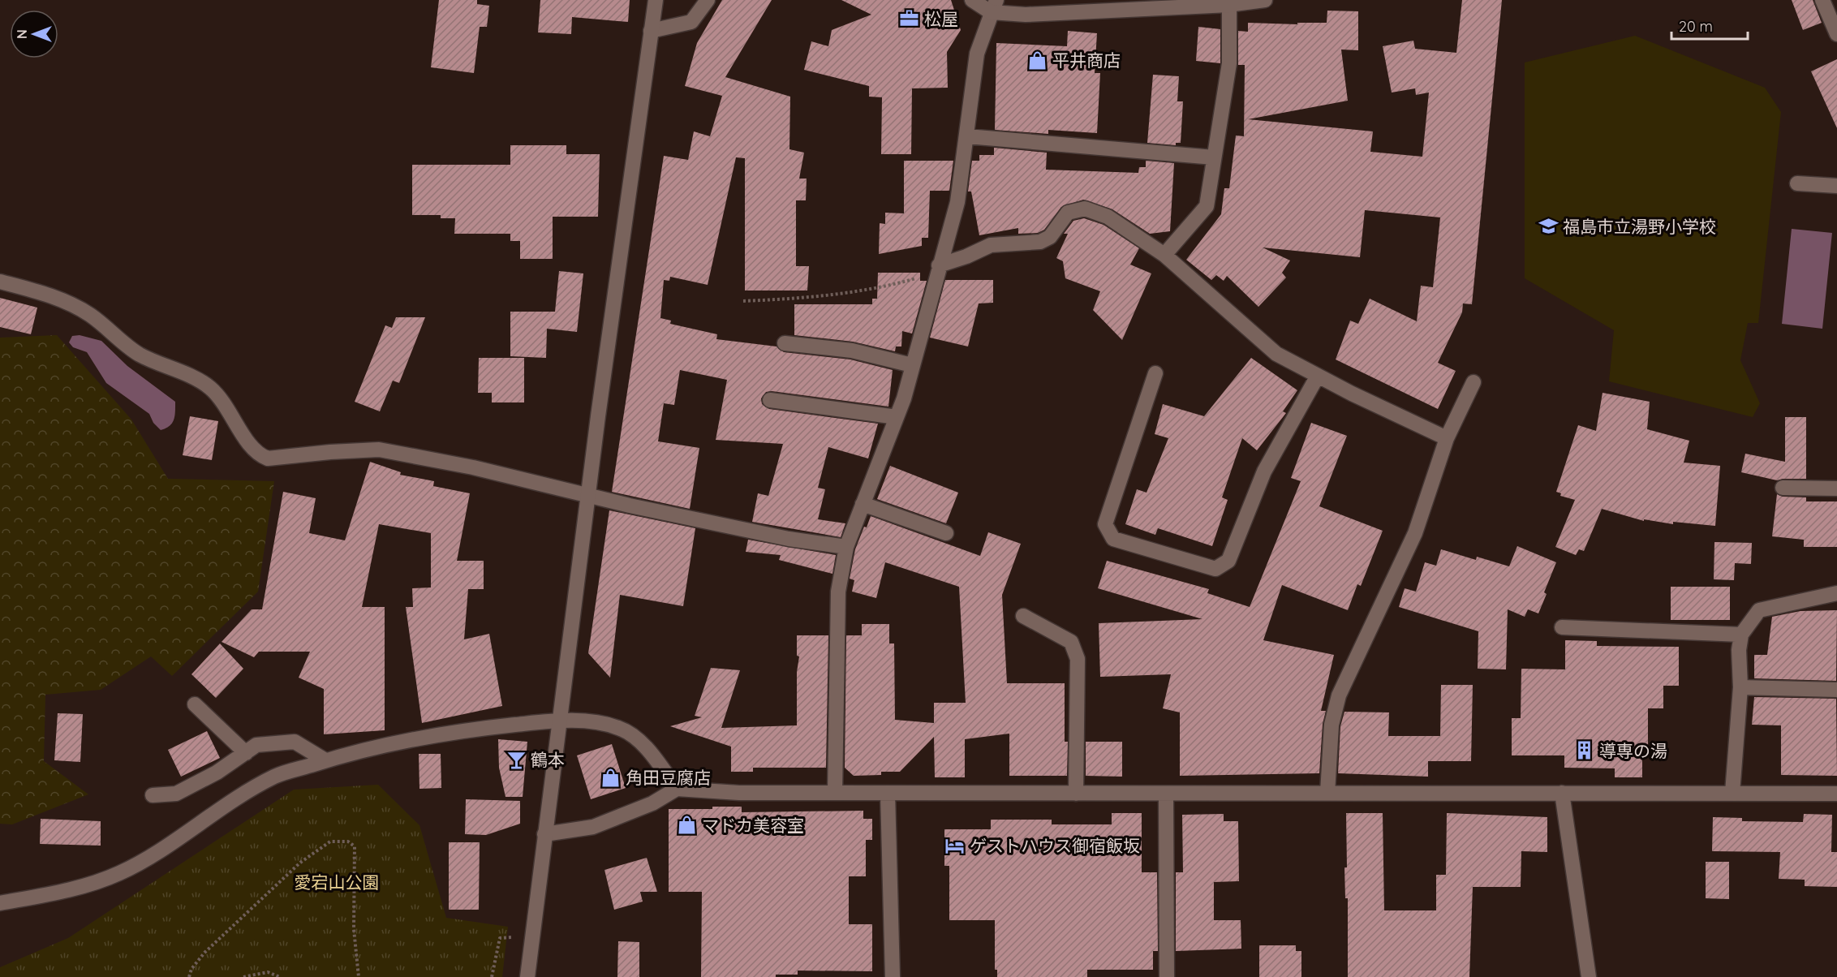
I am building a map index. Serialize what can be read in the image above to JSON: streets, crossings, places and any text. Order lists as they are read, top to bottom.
{
  "parks": ["愛宕山公園"],
  "places": {
    "office": ["松屋"],
    "shop": ["平井商店", "角田豆腐店", "マドカ美容室"],
    "school or university": ["福島市立湯野小学校"],
    "building": ["導専の湯"],
    "bar": ["鶴本"],
    "hotel": ["ゲストハウス御宿飯坂"]
  },
  "scale_bar": "20 m",
  "north": "left"
}
